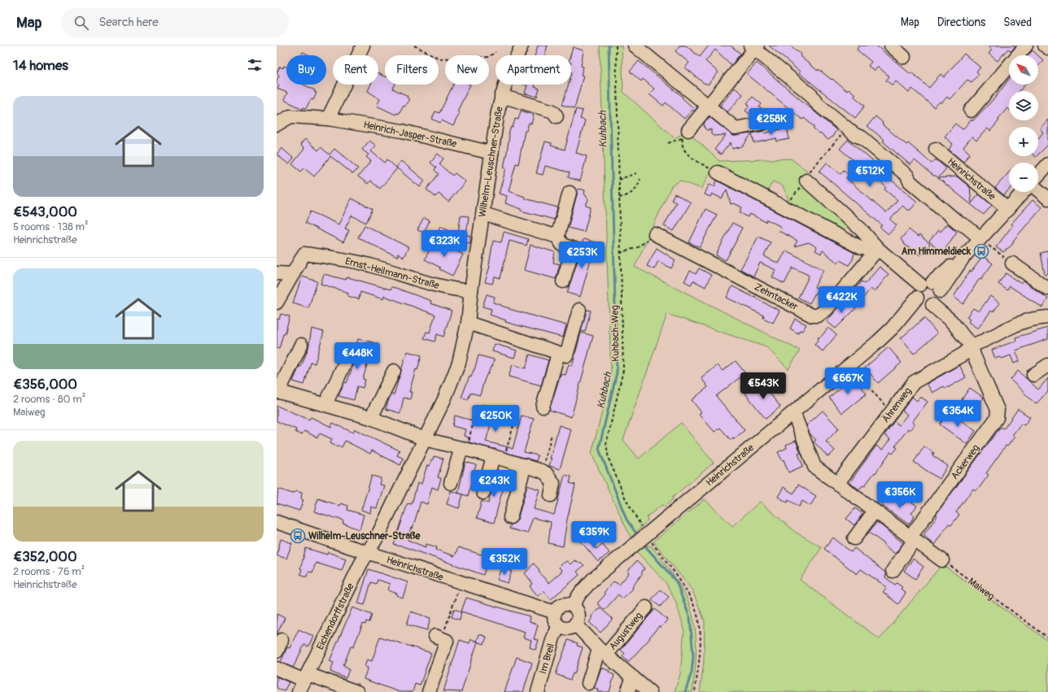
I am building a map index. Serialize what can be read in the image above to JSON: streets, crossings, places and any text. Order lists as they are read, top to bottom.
{
  "streets": {
    "street": [
      "Heinrich-Jasper-Straße",
      "Wilhelm-Leuschner-Straße",
      "Heinrichstraße",
      "Ernst-Heilmann-Straße",
      "Zehntacker",
      "Ährenweg",
      "Ackerweg",
      "Eichendorffstraße",
      "Augustweg",
      "Im Breil"
    ],
    "path": ["Kuhbach-Weg", "Maiweg"]
  },
  "crossings": [
    ["Heinrich-Jasper-Straße", "Wilhelm-Leuschner-Straße"],
    ["Wilhelm-Leuschner-Straße", "Heinrichstraße"],
    ["Wilhelm-Leuschner-Straße", "Ernst-Heilmann-Straße"],
    ["Wilhelm-Leuschner-Straße", "Eichendorffstraße"],
    ["Heinrichstraße", "Kuhbach-Weg"],
    ["Heinrichstraße", "Eichendorffstraße"],
    ["Heinrichstraße", "Augustweg"],
    ["Heinrichstraße", "Im Breil"],
    ["Ährenweg", "Ackerweg"],
    ["Augustweg", "Im Breil"]
  ],
  "water": ["Kuhbach"],
  "places": {
    "bus stop": ["Am Himmeldieck", "Wilhelm-Leuschner-Straße"]
  },
  "north": "top left",
  "page": {
    "header": "Map",
    "search": "Search here",
    "nav": ["Map", "Directions", "Saved"],
    "heading": "14 homes",
    "map_buttons": ["+", "−"],
    "chip": [
      "Buy",
      "Rent",
      "Filters",
      "New",
      "Apartment"
    ],
    "list": [
      {
        "name": "€543,000",
        "note": "5 rooms · 138 m² · Heinrichstraße"
      },
      {
        "name": "€356,000",
        "note": "2 rooms · 80 m² · Maiweg"
      },
      {
        "name": "€352,000",
        "note": "2 rooms · 76 m² · Heinrichstraße"
      }
    ],
    "price": [
      "€258K",
      "€512K",
      "€323K",
      "€253K",
      "€422K",
      "€448K",
      "€667K",
      "€543K",
      "€364K",
      "€250K",
      "€243K",
      "€356K",
      "€359K",
      "€352K"
    ]
  }
}
